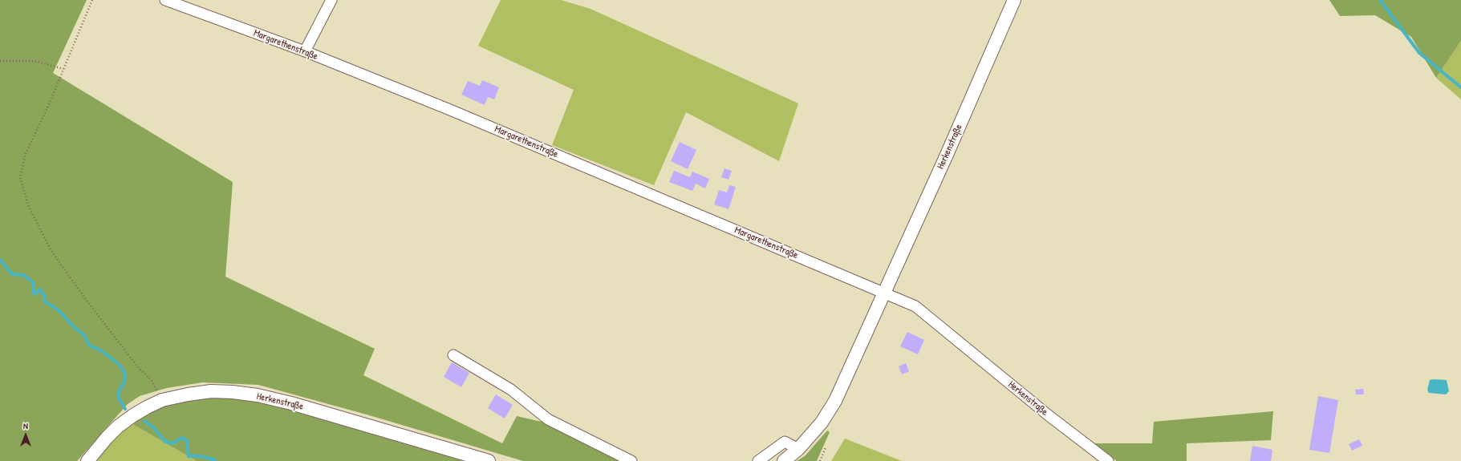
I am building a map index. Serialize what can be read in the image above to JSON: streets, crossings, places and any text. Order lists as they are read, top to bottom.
{
  "streets": {
    "main road": ["Herkenstraße"],
    "street": ["Margarethenstraße"]
  },
  "crossings": [
    ["Margarethenstraße", "Herkenstraße"]
  ],
  "north": "top"
}
